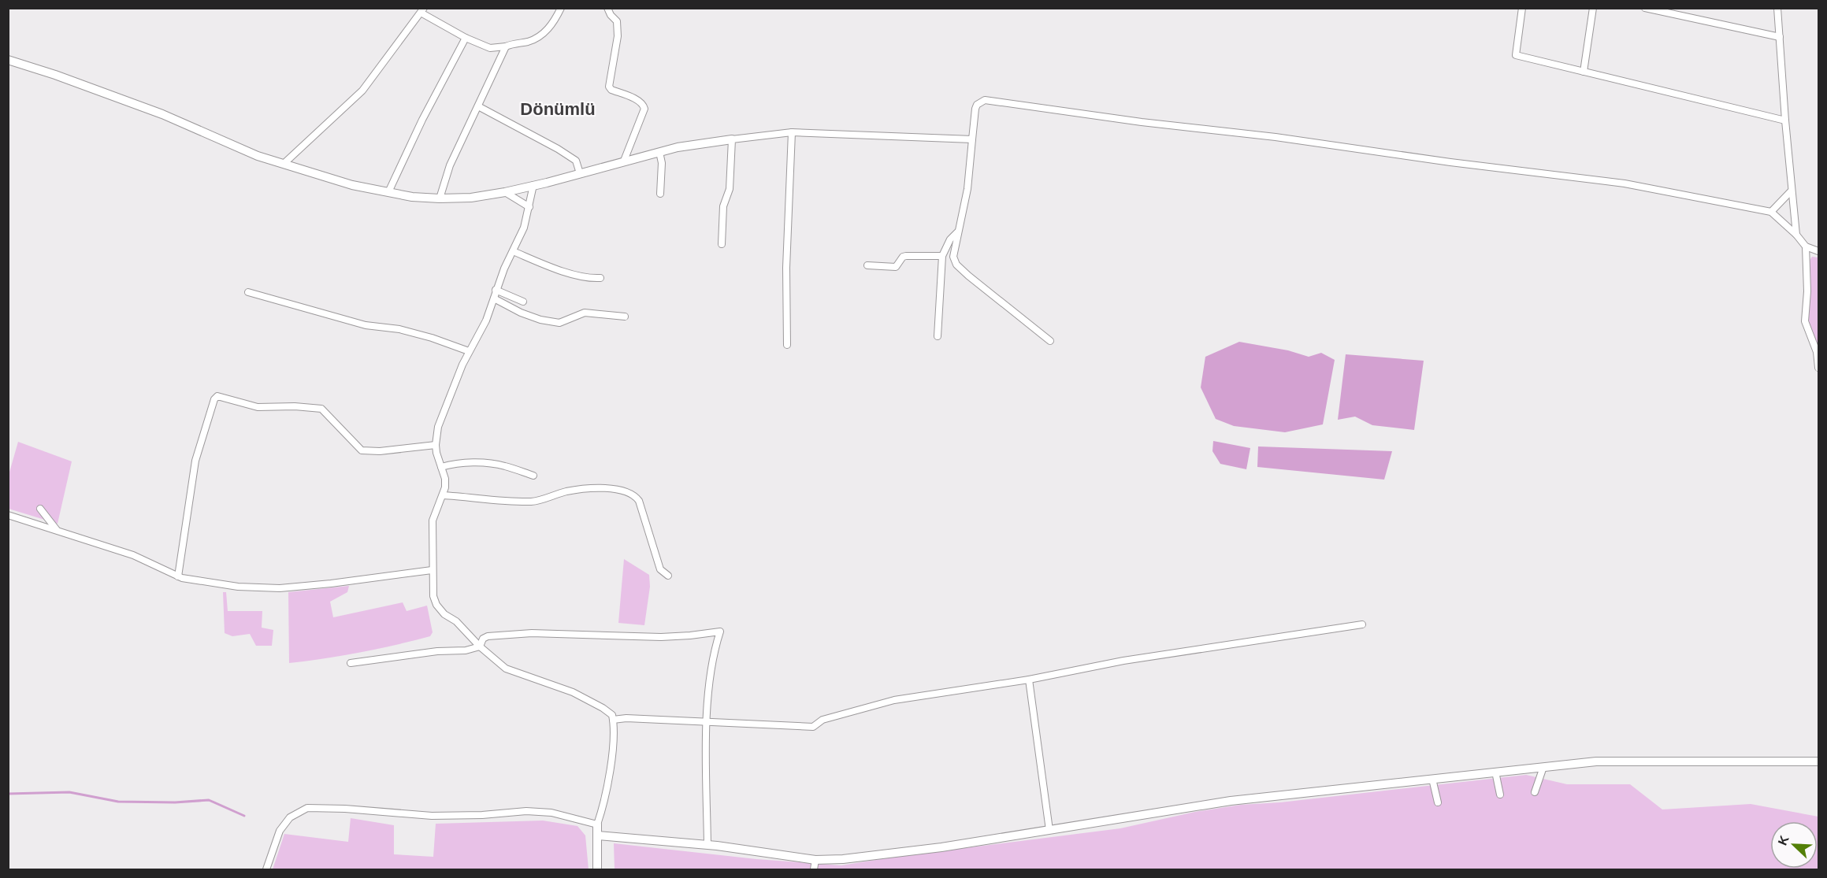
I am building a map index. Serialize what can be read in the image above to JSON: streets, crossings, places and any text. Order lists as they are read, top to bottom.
{
  "districts": ["Dönümlü"],
  "north": "top left"
}
